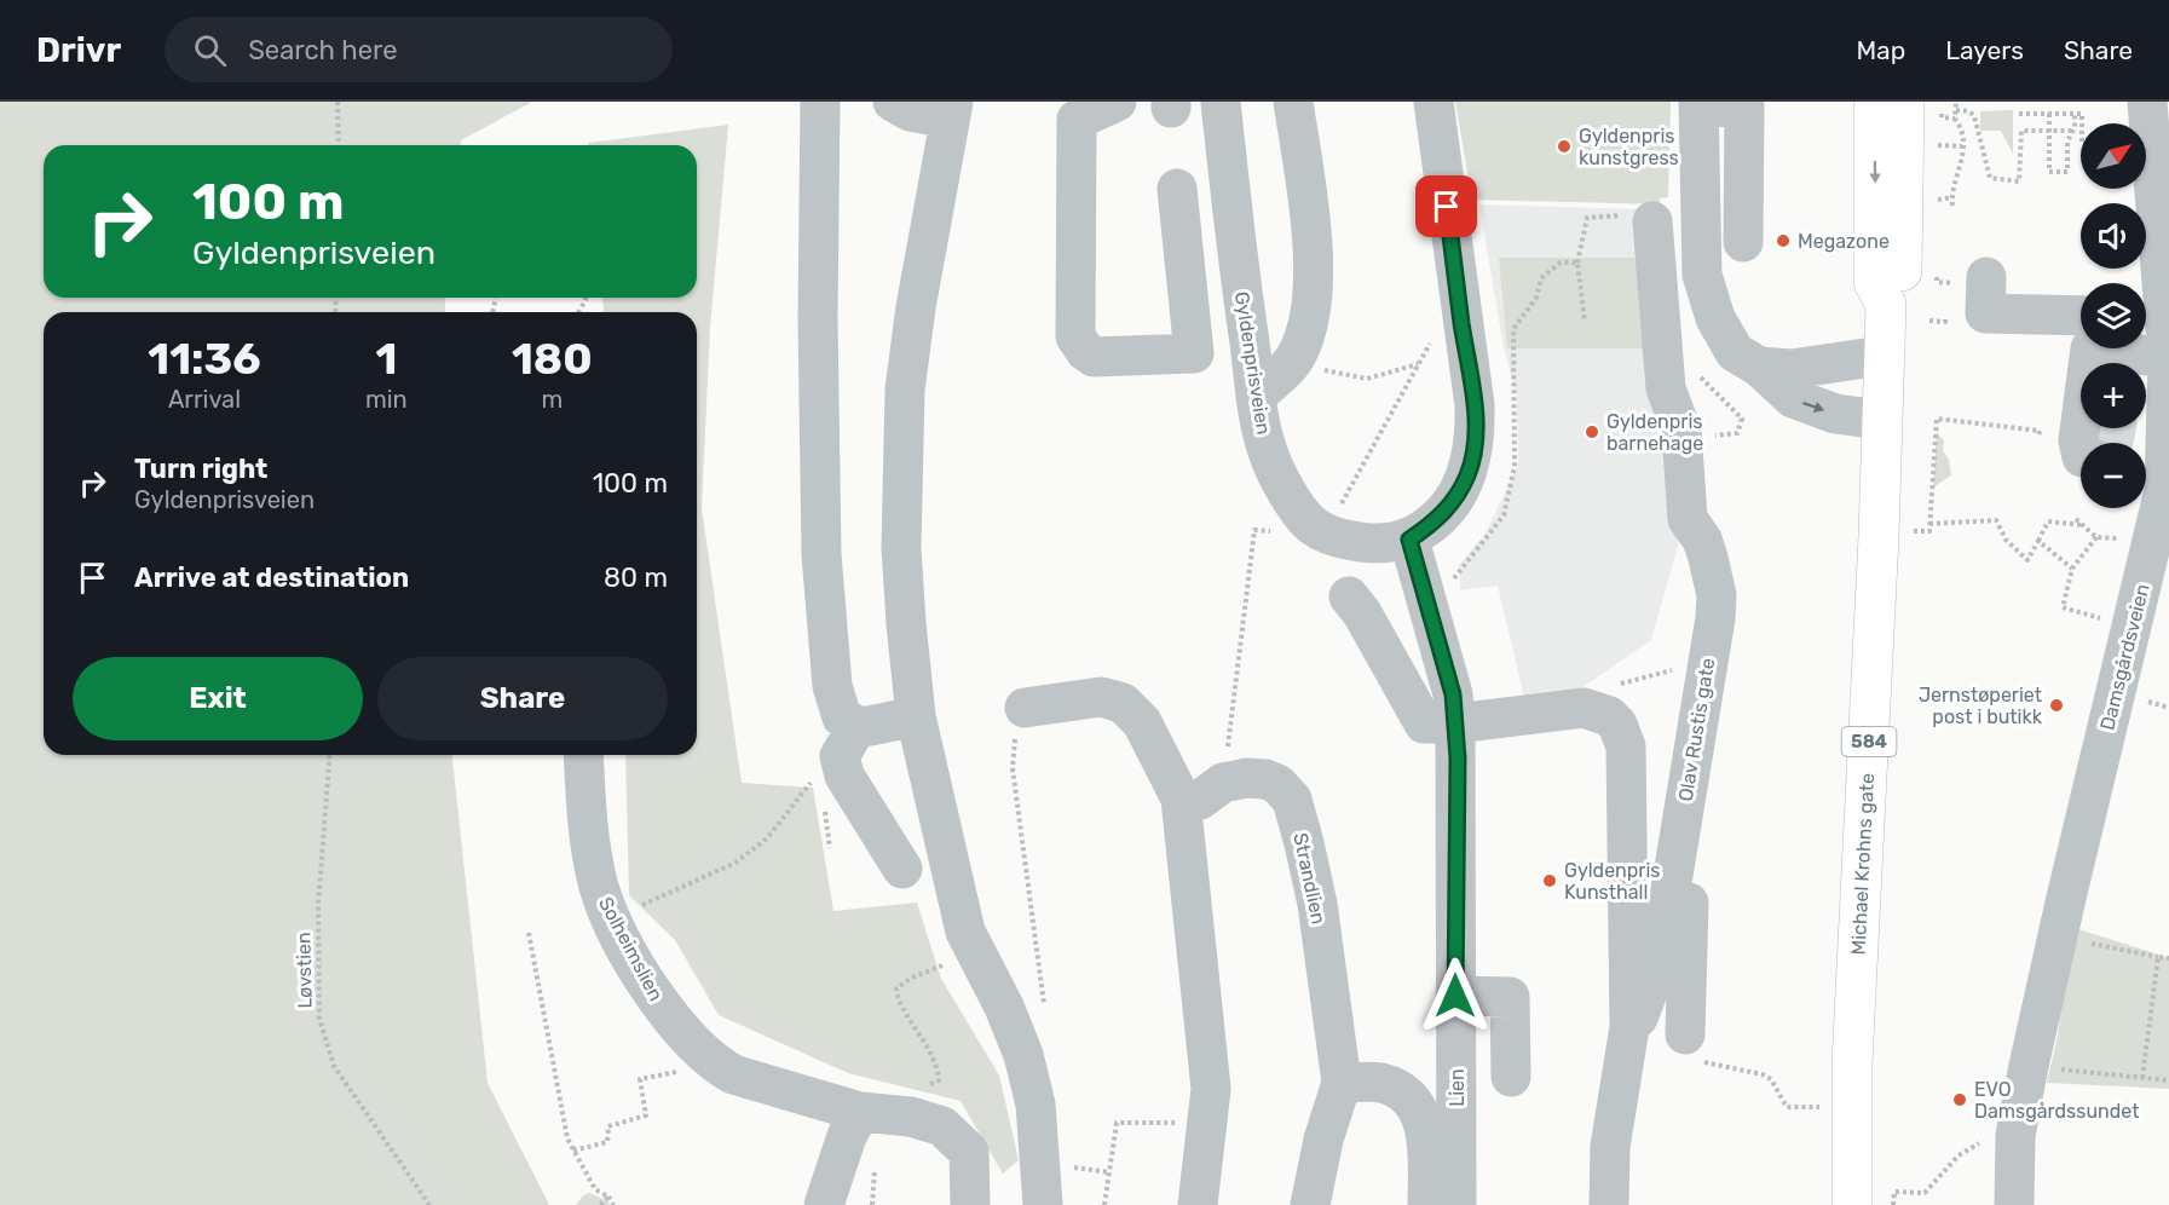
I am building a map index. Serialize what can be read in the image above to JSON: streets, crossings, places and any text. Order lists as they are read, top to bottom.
{
  "streets": {
    "main road": ["584", "Michael Krohns gate"],
    "street": [
      "Gyldenprisveien",
      "Damsgårdsveien",
      "Olav Rustis gate",
      "Strandlien",
      "Solheimslien",
      "Lien"
    ],
    "path": ["Løvstien"]
  },
  "crossings": [
    ["Gyldenprisveien", "Lien"],
    ["Olav Rustis gate", "Lien"]
  ],
  "places": [
    "Gyldenpris kunstgress",
    "Megazone",
    "Gyldenpris barnehage",
    "Jernstøperiet post i butikk",
    "Gyldenpris Kunsthall",
    "EVO Damsgårdssundet"
  ],
  "north": "top right",
  "page": {
    "header": "Drivr",
    "search": "Search here",
    "nav": ["Map", "Layers", "Share"],
    "map_buttons": ["+", "−"],
    "turn": ["100 m", "Gyldenprisveien"],
    "eta": [
      "11:36",
      "Arrival",
      "1",
      "min",
      "180",
      "m"
    ],
    "list": [
      {
        "name": "Turn right",
        "note": "Gyldenprisveien",
        "value": "100 m"
      },
      {
        "name": "Arrive at destination",
        "value": "80 m"
      }
    ],
    "buttons": ["Exit", "Share"]
  }
}
